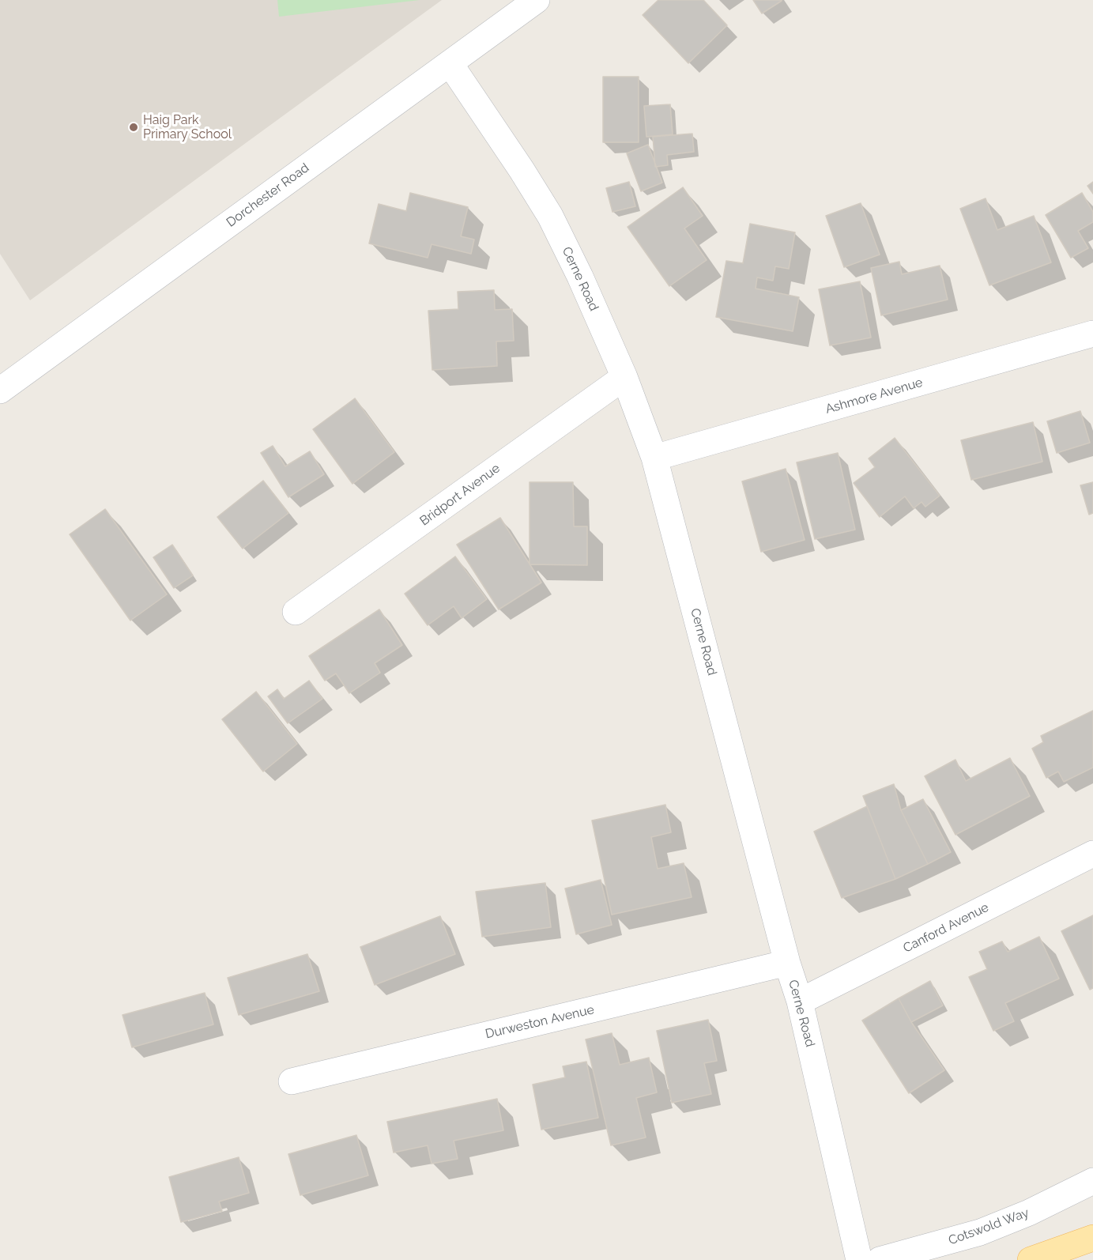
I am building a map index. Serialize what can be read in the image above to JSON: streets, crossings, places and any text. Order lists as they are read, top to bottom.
{
  "streets": {
    "street": [
      "Dorchester Road",
      "Cerne Road",
      "Ashmore Avenue",
      "Bridport Avenue",
      "Canford Avenue",
      "Durweston Avenue",
      "Cotswold Way"
    ]
  },
  "crossings": [
    ["Dorchester Road", "Cerne Road"],
    ["Cerne Road", "Ashmore Avenue"],
    ["Cerne Road", "Bridport Avenue"],
    ["Cerne Road", "Canford Avenue"],
    ["Cerne Road", "Durweston Avenue"]
  ],
  "places": ["Haig Park Primary School"]
}
